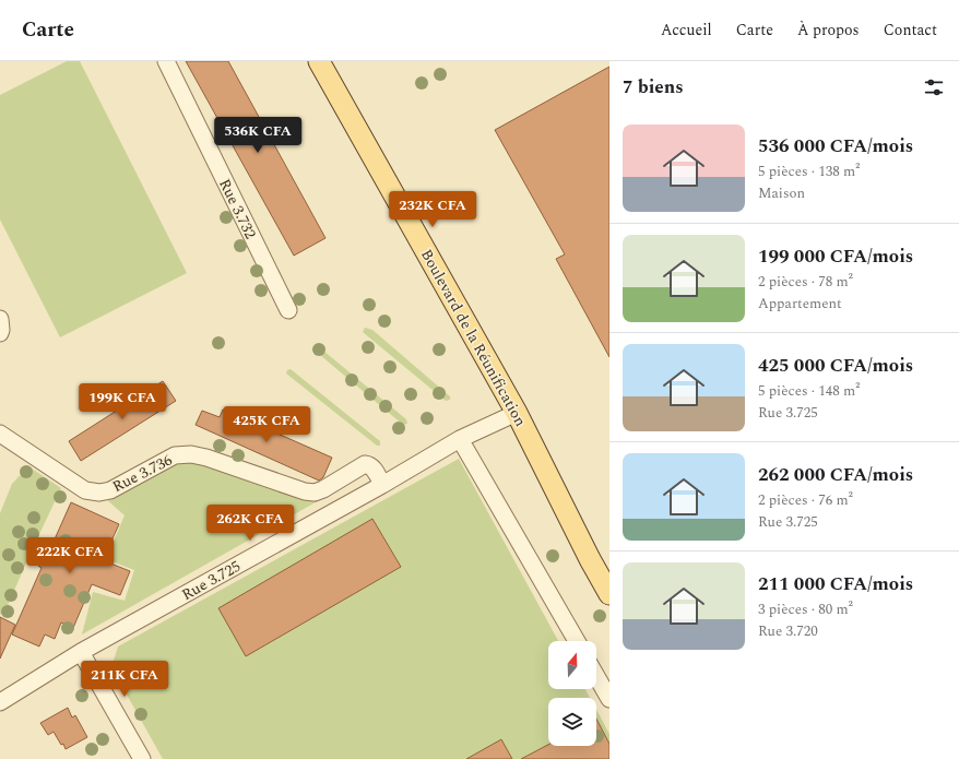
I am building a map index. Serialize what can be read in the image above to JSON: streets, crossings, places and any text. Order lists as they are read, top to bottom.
{
  "streets": {
    "main road": ["Boulevard de la Réunification"],
    "street": ["Rue 3.732", "Rue 3.736", "Rue 3.725"]
  },
  "crossings": [
    ["Boulevard de la Réunification", "Rue 3.725"],
    ["Rue 3.736", "Rue 3.725"]
  ],
  "north": "top",
  "page": {
    "header": "Carte",
    "nav": [
      "Accueil",
      "Carte",
      "À propos",
      "Contact"
    ],
    "heading": "7 biens",
    "list": [
      {
        "name": "536 000 CFA/mois",
        "note": "5 pièces · 138 m² · Maison"
      },
      {
        "name": "199 000 CFA/mois",
        "note": "2 pièces · 78 m² · Appartement"
      },
      {
        "name": "425 000 CFA/mois",
        "note": "5 pièces · 148 m² · Rue 3.725"
      },
      {
        "name": "262 000 CFA/mois",
        "note": "2 pièces · 76 m² · Rue 3.725"
      },
      {
        "name": "211 000 CFA/mois",
        "note": "3 pièces · 80 m² · Rue 3.720"
      }
    ],
    "price": [
      "536K CFA",
      "232K CFA",
      "199K CFA",
      "425K CFA",
      "262K CFA",
      "222K CFA",
      "211K CFA"
    ]
  }
}
